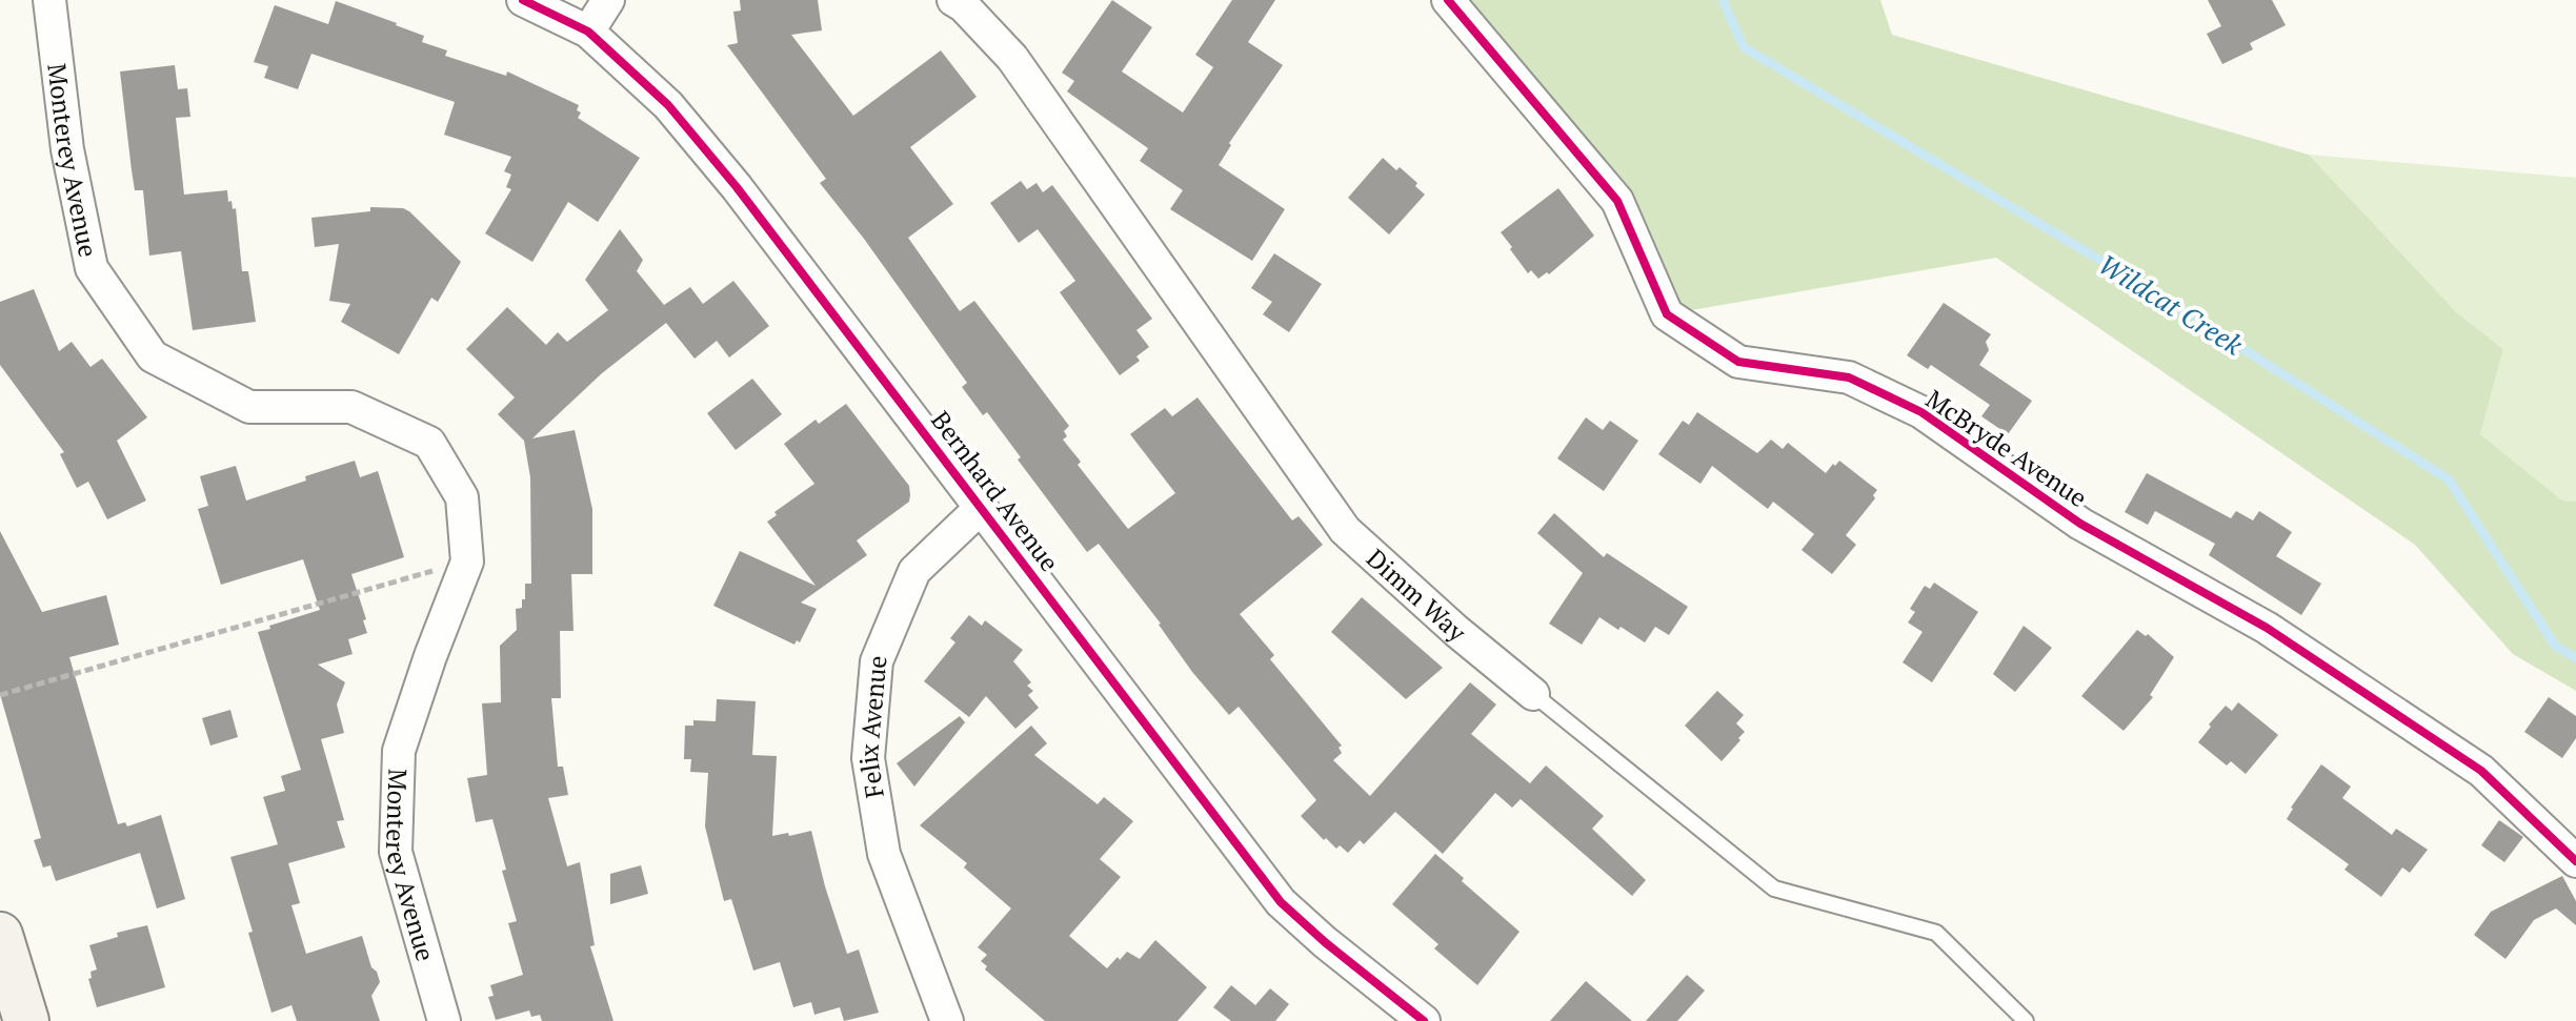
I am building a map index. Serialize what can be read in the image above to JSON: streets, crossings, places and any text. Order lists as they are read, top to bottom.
{
  "streets": {
    "street": [
      "Monterey Avenue",
      "McBryde Avenue",
      "Bernhard Avenue",
      "Dimm Way",
      "Felix Avenue"
    ]
  },
  "crossings": [
    ["Bernhard Avenue", "Felix Avenue"]
  ],
  "water": ["Wildcat Creek"]
}
